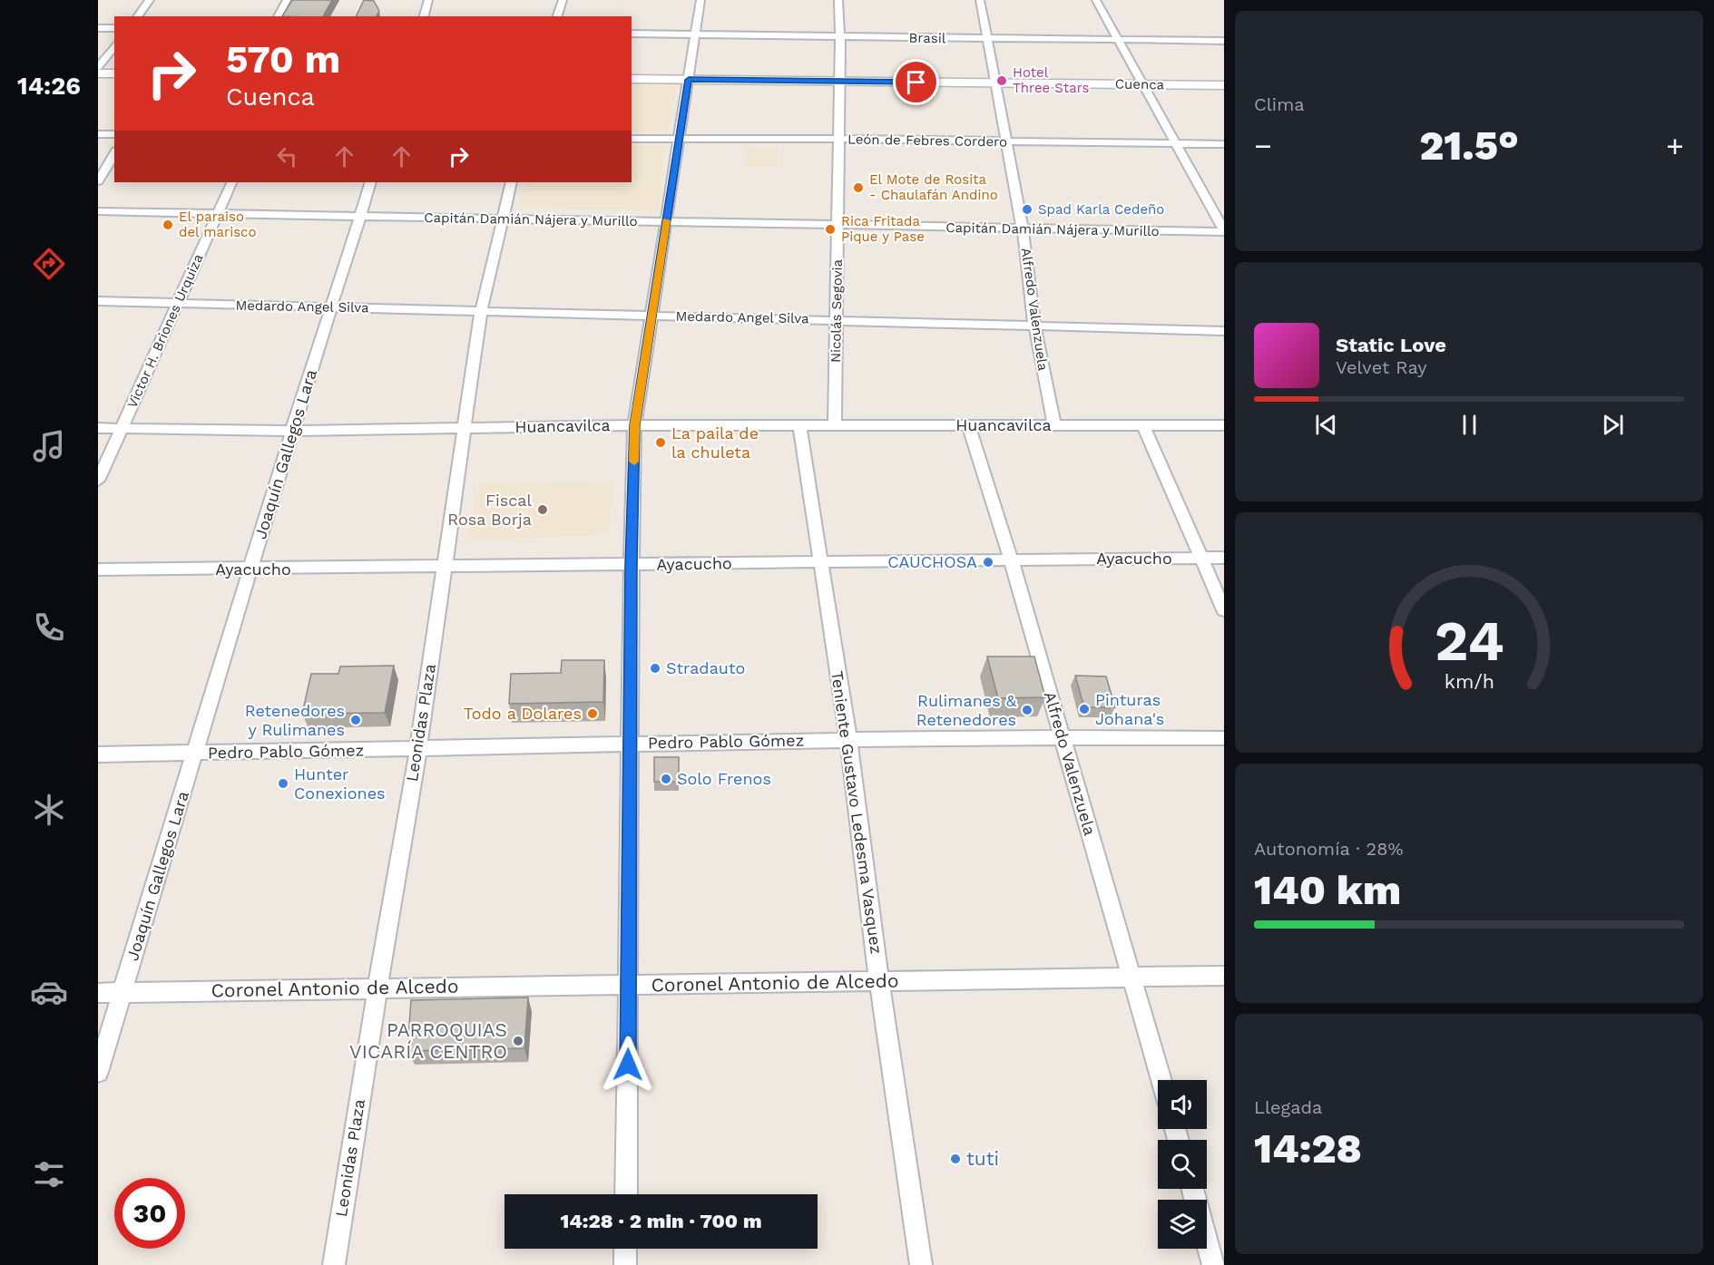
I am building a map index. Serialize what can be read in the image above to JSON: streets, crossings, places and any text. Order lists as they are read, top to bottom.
{
  "streets": {
    "main road": ["Cuenca"],
    "street": [
      "Brasil",
      "León de Febres Cordero",
      "Capitán Damián Nájera y Murillo",
      "Medardo Angel Silva",
      "Alfredo Valenzuela",
      "Nicolás Segovia",
      "Victor H. Briones Urquiza",
      "Huancavilca",
      "Joaquín Gallegos Lara",
      "Ayacucho",
      "Leonidas Plaza",
      "Pedro Pablo Gómez",
      "Teniente Gustavo Ledesma Vasquez",
      "Coronel Antonio de Alcedo"
    ]
  },
  "crossings": [
    ["Brasil", "Alfredo Valenzuela"],
    ["Brasil", "Nicolás Segovia"],
    ["Cuenca", "Alfredo Valenzuela"],
    ["Cuenca", "Nicolás Segovia"],
    ["León de Febres Cordero", "Alfredo Valenzuela"],
    ["León de Febres Cordero", "Nicolás Segovia"],
    ["Capitán Damián Nájera y Murillo", "Alfredo Valenzuela"],
    ["Capitán Damián Nájera y Murillo", "Nicolás Segovia"],
    ["Capitán Damián Nájera y Murillo", "Victor H. Briones Urquiza"],
    ["Capitán Damián Nájera y Murillo", "Joaquín Gallegos Lara"],
    ["Capitán Damián Nájera y Murillo", "Leonidas Plaza"],
    ["Medardo Angel Silva", "Alfredo Valenzuela"],
    ["Medardo Angel Silva", "Nicolás Segovia"],
    ["Medardo Angel Silva", "Victor H. Briones Urquiza"],
    ["Medardo Angel Silva", "Joaquín Gallegos Lara"],
    ["Medardo Angel Silva", "Leonidas Plaza"],
    ["Alfredo Valenzuela", "Huancavilca"],
    ["Alfredo Valenzuela", "Ayacucho"],
    ["Alfredo Valenzuela", "Pedro Pablo Gómez"],
    ["Alfredo Valenzuela", "Coronel Antonio de Alcedo"],
    ["Nicolás Segovia", "Huancavilca"],
    ["Victor H. Briones Urquiza", "Huancavilca"],
    ["Huancavilca", "Joaquín Gallegos Lara"],
    ["Huancavilca", "Leonidas Plaza"],
    ["Huancavilca", "Teniente Gustavo Ledesma Vasquez"],
    ["Joaquín Gallegos Lara", "Ayacucho"],
    ["Joaquín Gallegos Lara", "Pedro Pablo Gómez"],
    ["Joaquín Gallegos Lara", "Coronel Antonio de Alcedo"],
    ["Ayacucho", "Leonidas Plaza"],
    ["Ayacucho", "Teniente Gustavo Ledesma Vasquez"],
    ["Leonidas Plaza", "Pedro Pablo Gómez"],
    ["Leonidas Plaza", "Coronel Antonio de Alcedo"],
    ["Pedro Pablo Gómez", "Teniente Gustavo Ledesma Vasquez"],
    ["Teniente Gustavo Ledesma Vasquez", "Coronel Antonio de Alcedo"]
  ],
  "places": [
    "Hotel Three Stars",
    "El Mote de Rosita - Chaulafán Andino",
    "Spad Karla Cedeño",
    "El paraiso del marisco",
    "Rica Fritada Pique y Pase",
    "La paila de la chuleta",
    "Fiscal Rosa Borja",
    "CAUCHOSA",
    "Stradauto",
    "Pinturas Johana's",
    "Rulimanes & Retenedores",
    "Todo a Dolares",
    "Retenedores y Rulimanes",
    "Solo Frenos",
    "Hunter Conexiones",
    "PARROQUIAS VICARÍA CENTRO",
    "tuti"
  ],
  "page": {
    "tabs": "14:26",
    "tile": [
      "Clima",
      ["Autonomía · 28%", "140 km"],
      ["Llegada", "14:28"]
    ],
    "turn": ["570 m", "Cuenca"],
    "heat": ["−", "21.5°", "+"],
    "song": ["Static Love", "Velvet Ray"],
    "limit": "30",
    "trip": "14:28 · 2 min · 700 m",
    "gauge": ["24", "km/h"]
  }
}
